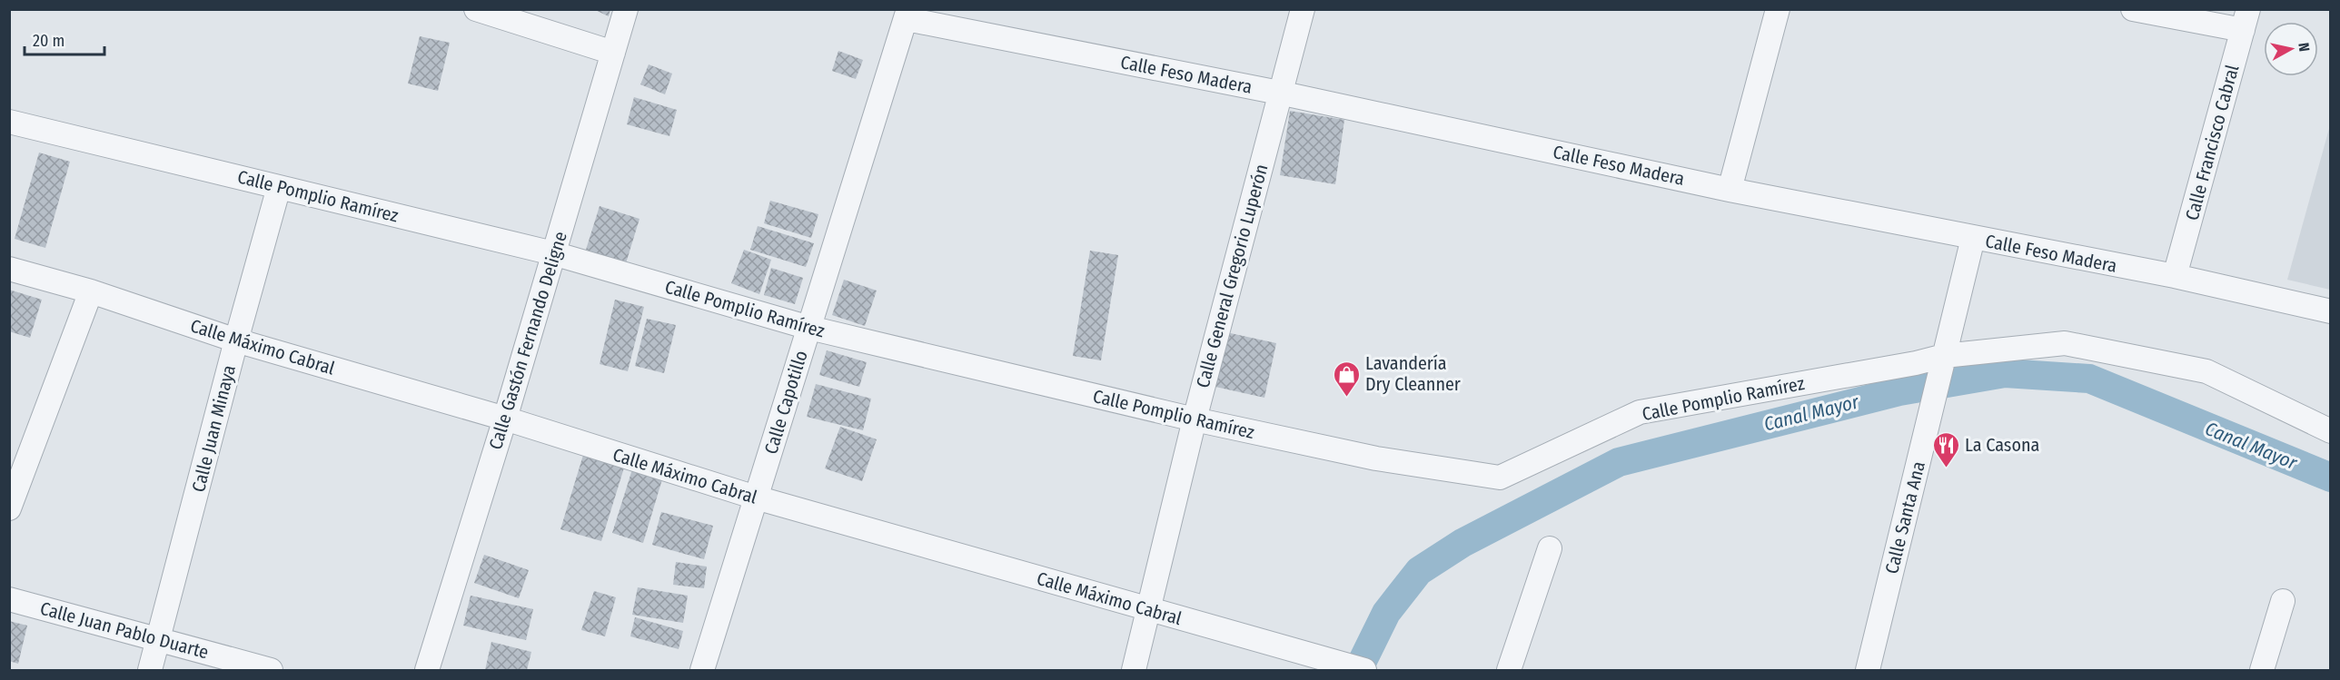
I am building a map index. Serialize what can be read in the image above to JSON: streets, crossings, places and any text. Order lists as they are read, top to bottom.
{
  "streets": {
    "street": [
      "Calle Feso Madera",
      "Calle Francisco Cabral",
      "Calle Pomplio Ramírez",
      "Calle General Gregorio Luperón",
      "Calle Gastón Fernando Deligne",
      "Calle Máximo Cabral",
      "Calle Capotillo",
      "Calle Juan Minaya",
      "Calle Santa Ana",
      "Calle Juan Pablo Duarte"
    ]
  },
  "crossings": [
    ["Calle Feso Madera", "Calle Francisco Cabral"],
    ["Calle Feso Madera", "Calle General Gregorio Luperón"],
    ["Calle Feso Madera", "Calle Capotillo"],
    ["Calle Feso Madera", "Calle Santa Ana"],
    ["Calle Pomplio Ramírez", "Calle General Gregorio Luperón"],
    ["Calle Pomplio Ramírez", "Calle Gastón Fernando Deligne"],
    ["Calle Pomplio Ramírez", "Calle Capotillo"],
    ["Calle Pomplio Ramírez", "Calle Juan Minaya"],
    ["Calle Pomplio Ramírez", "Calle Santa Ana"],
    ["Calle General Gregorio Luperón", "Calle Máximo Cabral"],
    ["Calle Gastón Fernando Deligne", "Calle Máximo Cabral"],
    ["Calle Máximo Cabral", "Calle Capotillo"],
    ["Calle Máximo Cabral", "Calle Juan Minaya"],
    ["Calle Juan Minaya", "Calle Juan Pablo Duarte"]
  ],
  "water": ["Canal Mayor"],
  "places": {
    "shop": ["Lavandería Dry Cleanner"],
    "restaurant": ["La Casona"]
  },
  "scale_bar": "20 m",
  "north": "right"
}
